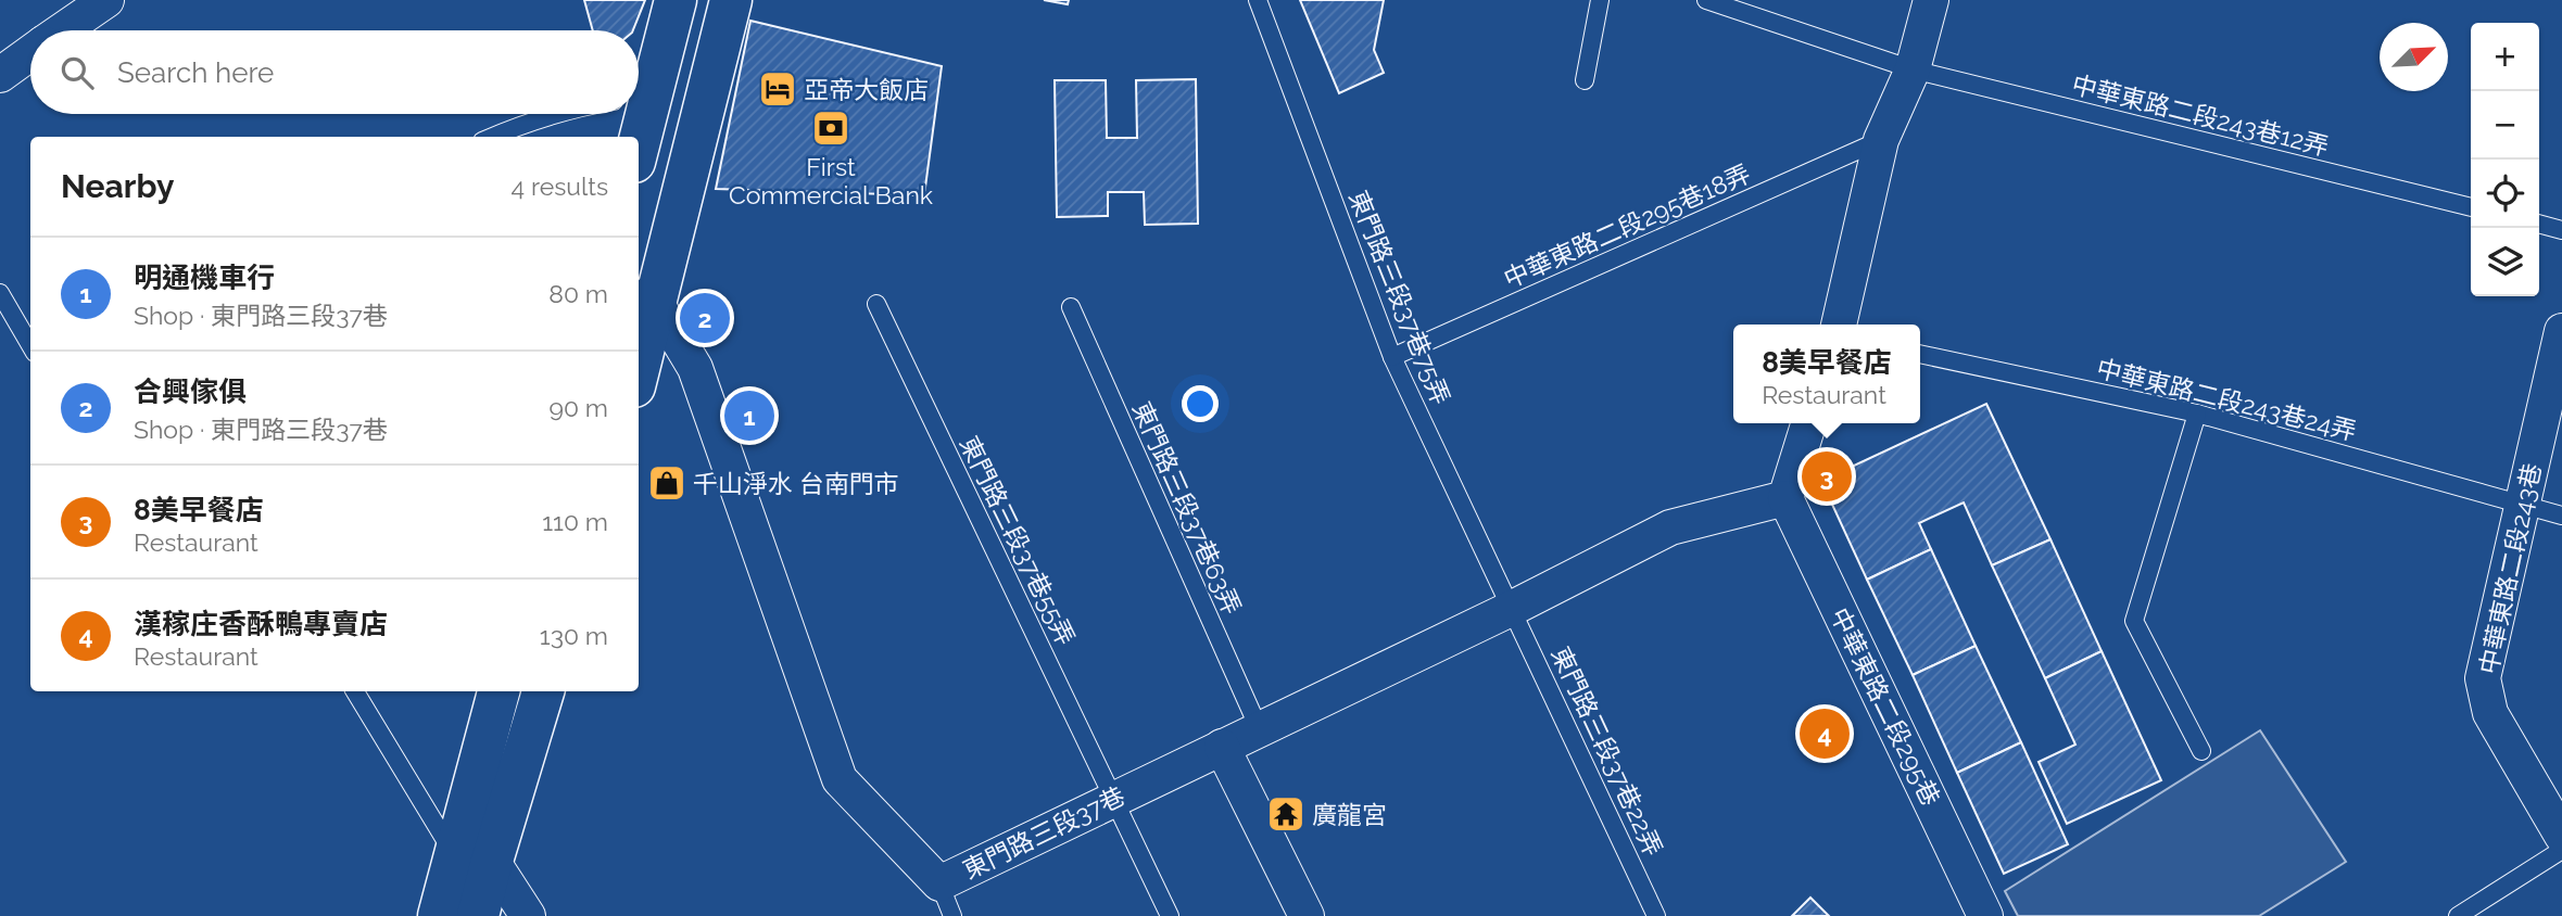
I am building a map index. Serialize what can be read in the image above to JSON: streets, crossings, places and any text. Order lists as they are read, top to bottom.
{
  "streets": {
    "street": ["中華東路二段243巷", "中華東路二段295巷", "東門路三段37巷"],
    "lane": [
      "中華東路二段243巷12弄",
      "中華東路二段295巷18弄",
      "東門路三段37巷75弄",
      "中華東路二段243巷24弄",
      "東門路三段37巷63弄",
      "東門路三段37巷55弄",
      "東門路三段37巷22弄"
    ]
  },
  "crossings": [
    ["中華東路二段295巷18弄", "東門路三段37巷75弄"],
    ["東門路三段37巷75弄", "東門路三段37巷22弄"],
    ["東門路三段37巷75弄", "東門路三段37巷"],
    ["中華東路二段243巷24弄", "中華東路二段243巷"],
    ["東門路三段37巷63弄", "東門路三段37巷"],
    ["東門路三段37巷55弄", "東門路三段37巷"],
    ["中華東路二段295巷", "東門路三段37巷"],
    ["東門路三段37巷22弄", "東門路三段37巷"]
  ],
  "places": {
    "hotel": ["亞帝大飯店"],
    "bank": ["First Commercial Bank"],
    "shop": ["千山淨水 台南門市"],
    "temple": ["廣龍宮"]
  },
  "north": "top right",
  "page": {
    "map_buttons": ["+", "−"],
    "search": "Search here",
    "heading": ["Nearby", "4 results"],
    "list": [
      {
        "mark": "1",
        "name": "明通機車行",
        "note": "Shop · 東門路三段37巷",
        "value": "80 m"
      },
      {
        "mark": "2",
        "name": "合興傢俱",
        "note": "Shop · 東門路三段37巷",
        "value": "90 m"
      },
      {
        "mark": "3",
        "name": "8美早餐店",
        "note": "Restaurant",
        "value": "110 m"
      },
      {
        "mark": "4",
        "name": "漢稼庄香酥鴨專賣店",
        "note": "Restaurant",
        "value": "130 m"
      }
    ],
    "pins": [
      "2",
      "1",
      "3",
      "4"
    ],
    "popup": ["8美早餐店", "Restaurant"]
  }
}
